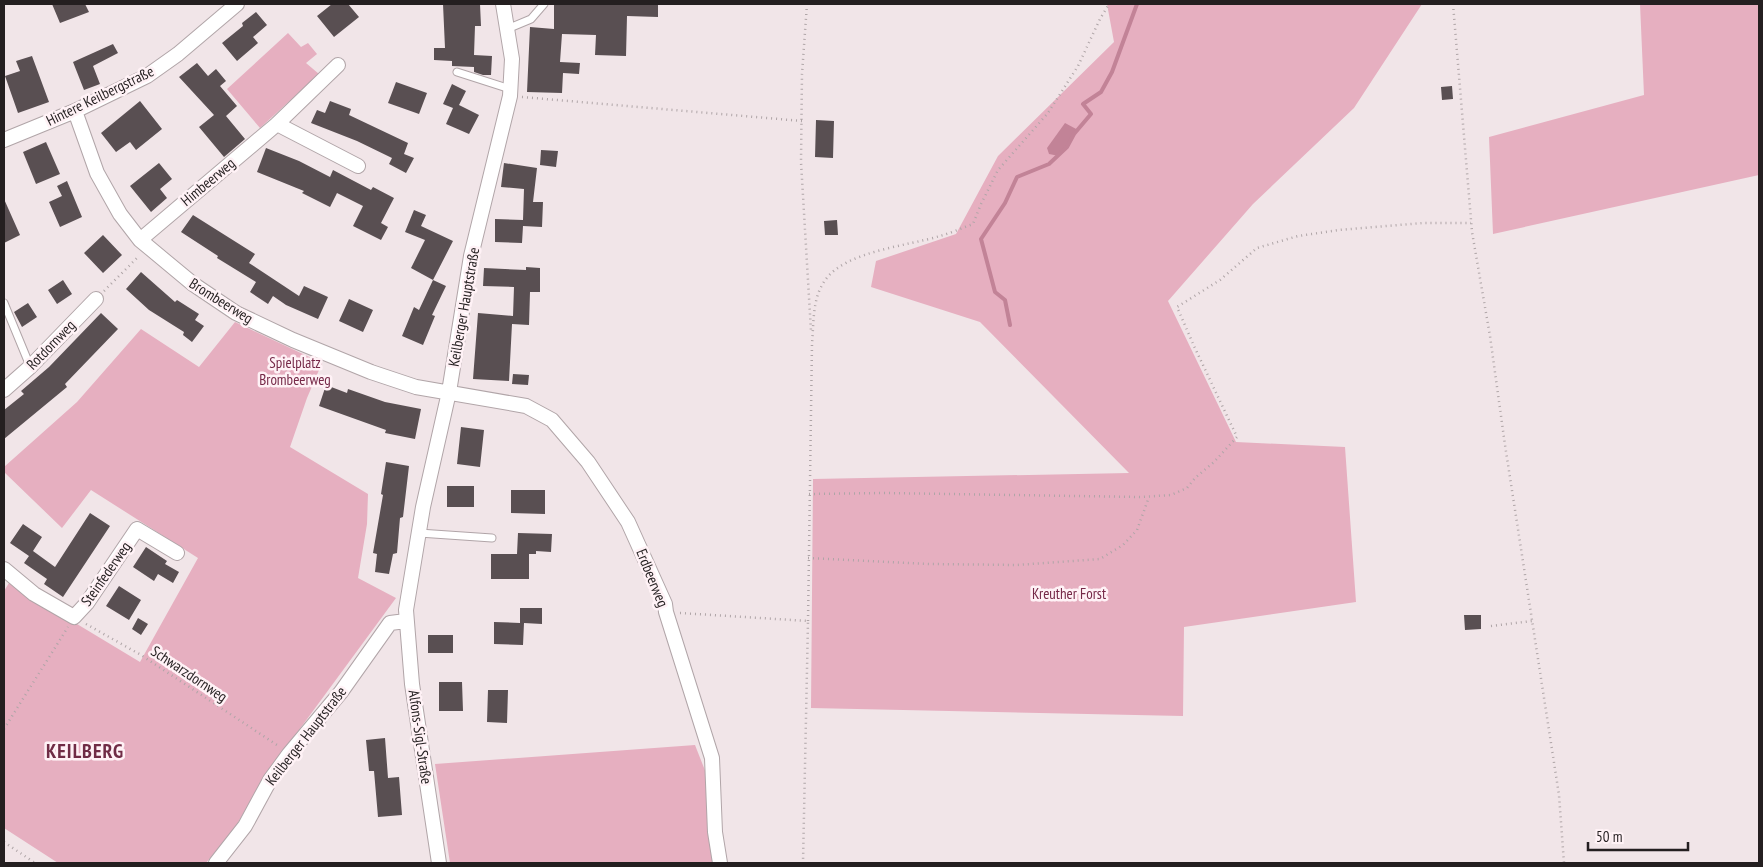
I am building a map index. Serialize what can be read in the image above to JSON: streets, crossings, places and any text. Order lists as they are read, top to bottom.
{
  "streets": {
    "street": [
      "Hintere Keilbergstraße",
      "Himbeerweg",
      "Brombeerweg",
      "Keilberger Hauptstraße",
      "Rotdornweg",
      "Steinfederweg",
      "Erdbeerweg",
      "Alfons-Sigl-Straße"
    ],
    "path": ["Schwarzdornweg"]
  },
  "crossings": [
    ["Hintere Keilbergstraße", "Brombeerweg"],
    ["Himbeerweg", "Brombeerweg"],
    ["Brombeerweg", "Keilberger Hauptstraße"],
    ["Brombeerweg", "Erdbeerweg"],
    ["Keilberger Hauptstraße", "Erdbeerweg"],
    ["Keilberger Hauptstraße", "Schwarzdornweg"],
    ["Keilberger Hauptstraße", "Alfons-Sigl-Straße"],
    ["Steinfederweg", "Schwarzdornweg"]
  ],
  "districts": ["KEILBERG"],
  "parks": ["Spielplatz Brombeerweg", "Kreuther Forst"],
  "scale_bar": "50 m"
}
